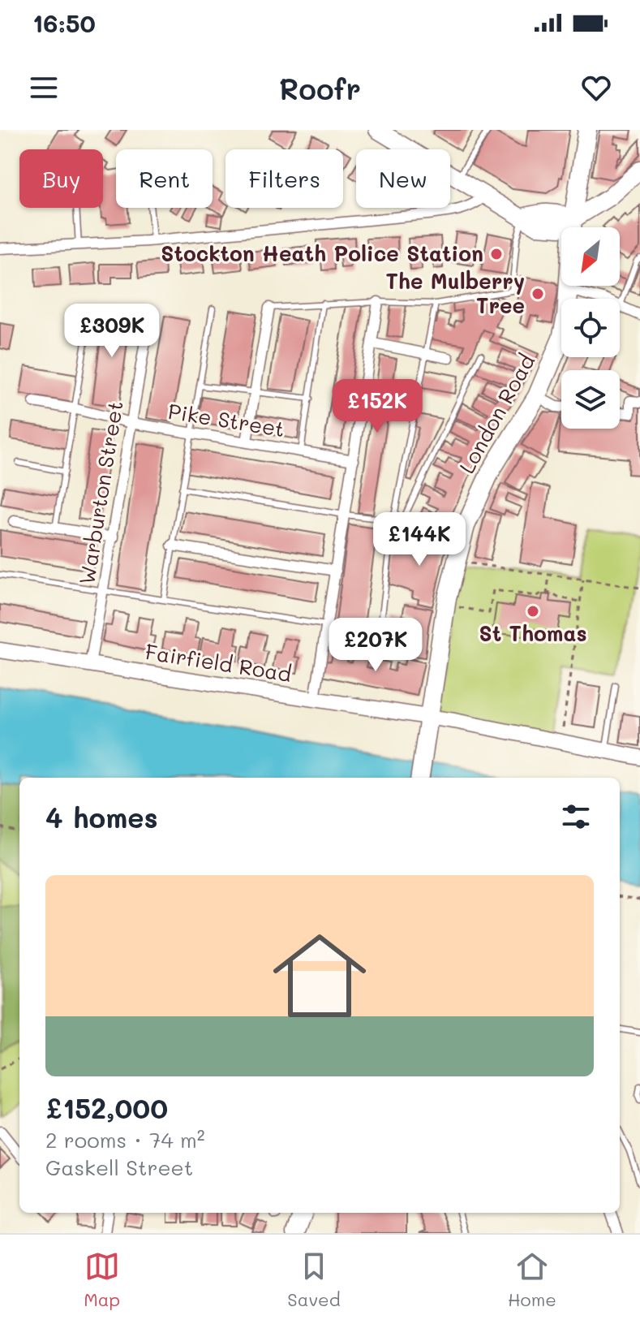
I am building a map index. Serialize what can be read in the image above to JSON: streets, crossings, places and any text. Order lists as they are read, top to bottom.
{
  "streets": {
    "highway": ["London Road"],
    "main road": ["Fairfield Road"],
    "street": ["Pike Street", "Warburton Street"]
  },
  "crossings": [
    ["London Road", "Fairfield Road"],
    ["Pike Street", "Warburton Street"],
    ["Warburton Street", "Fairfield Road"]
  ],
  "places": ["Stockton Heath Police Station", "The Mulberry Tree", "St Thomas"],
  "north": "bottom left",
  "page": {
    "status": "16:50",
    "header": "Roofr",
    "chip": [
      "Buy",
      "Rent",
      "Filters",
      "New"
    ],
    "price": [
      "£309K",
      "£152K",
      "£144K",
      "£207K"
    ],
    "heading": "4 homes",
    "list": [
      {
        "name": "£152,000",
        "note": "2 rooms · 74 m² · Gaskell Street"
      }
    ],
    "tabs": ["Map", "Saved", "Home"]
  }
}
